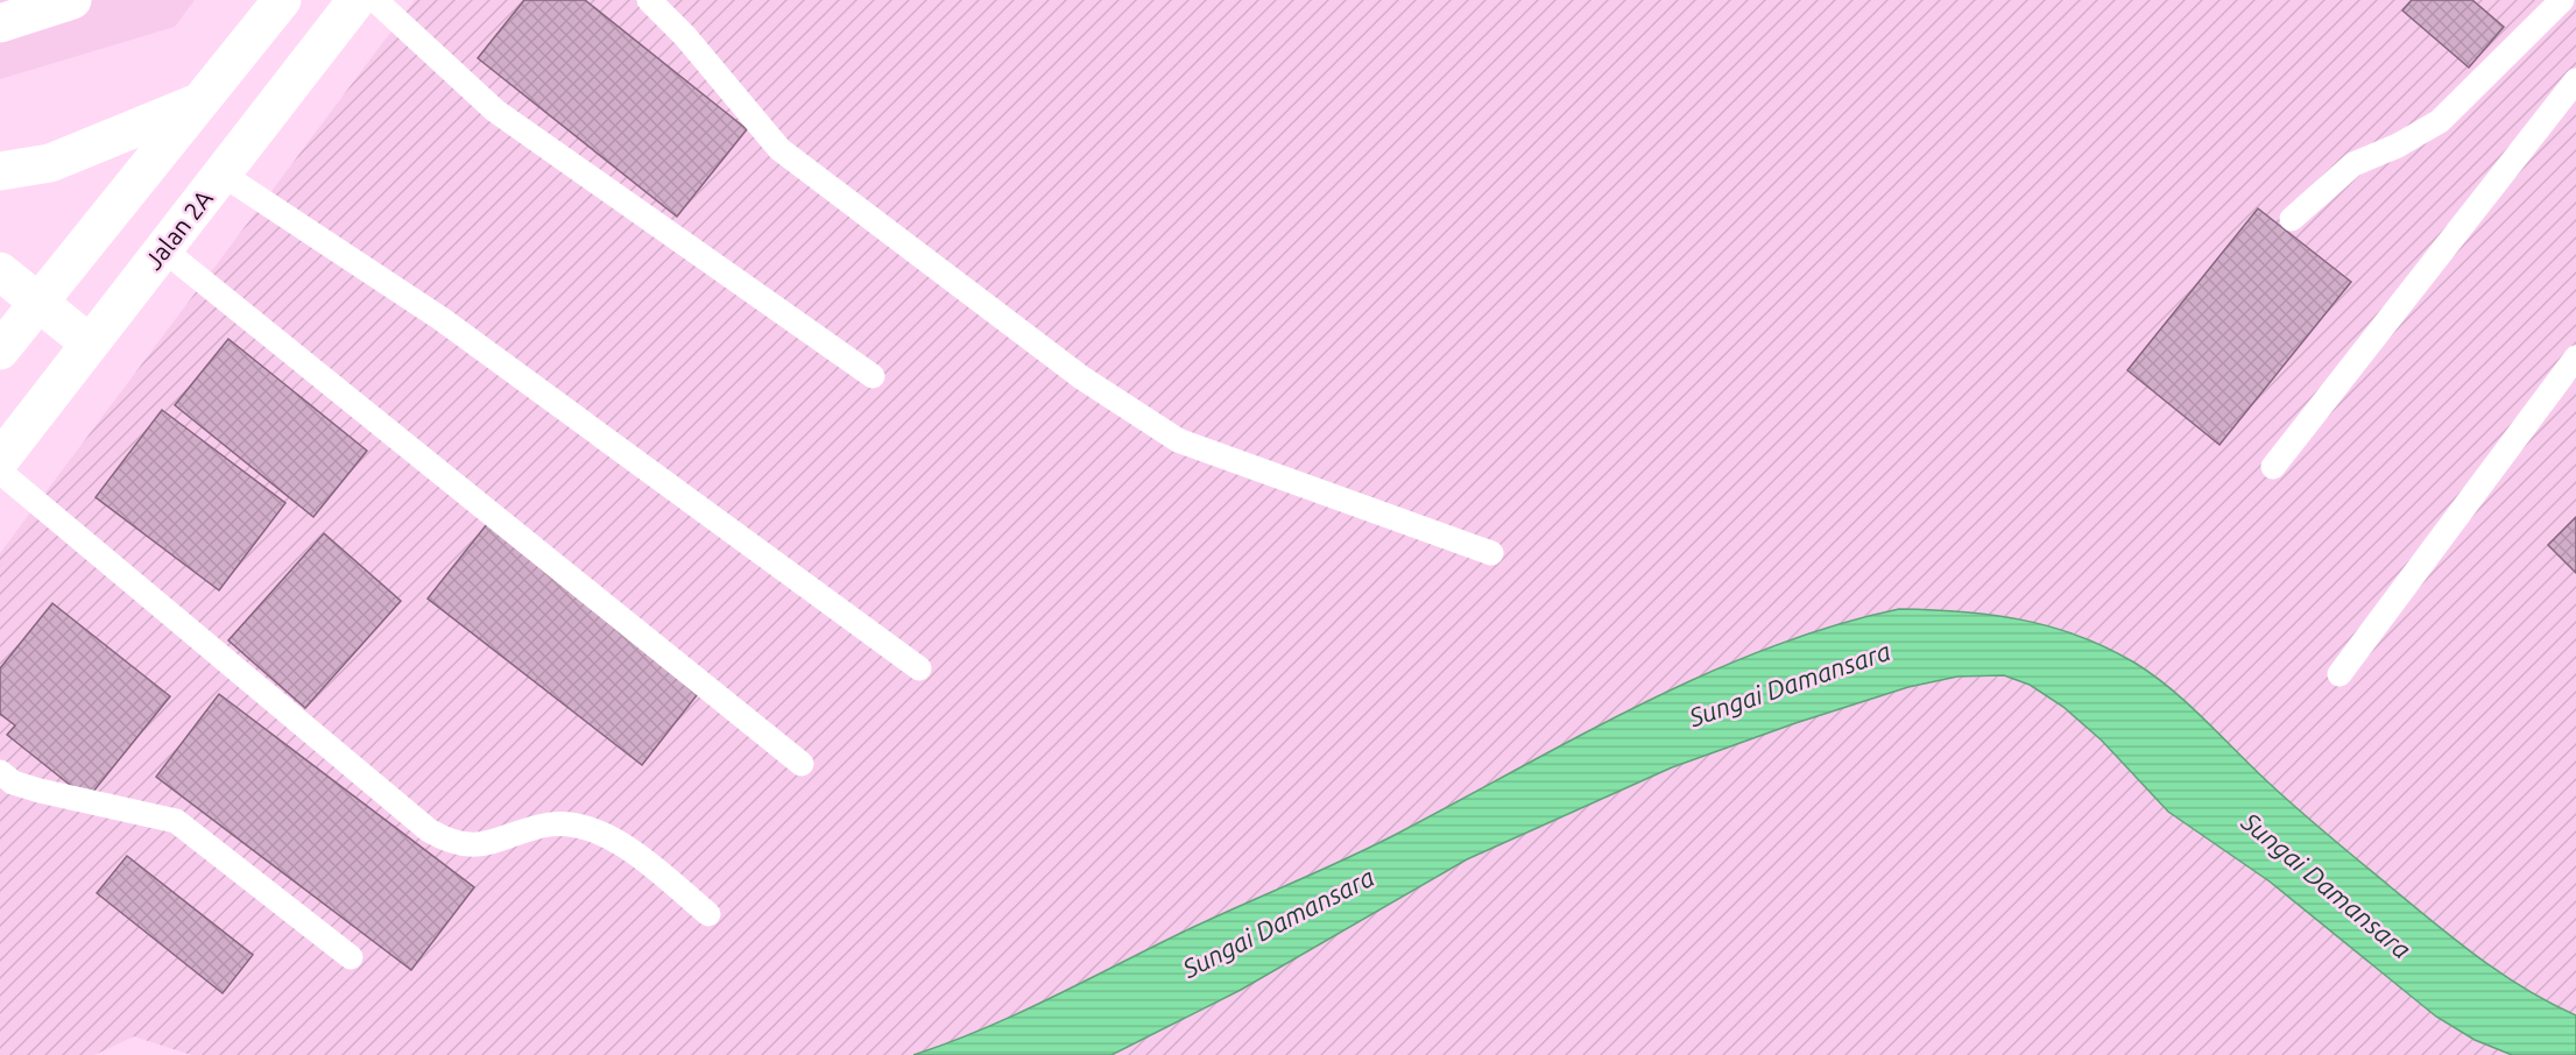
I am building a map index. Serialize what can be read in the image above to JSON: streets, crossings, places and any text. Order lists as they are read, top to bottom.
{
  "streets": {
    "street": ["Jalan 2A"]
  },
  "water": ["Sungai Damansara"]
}
